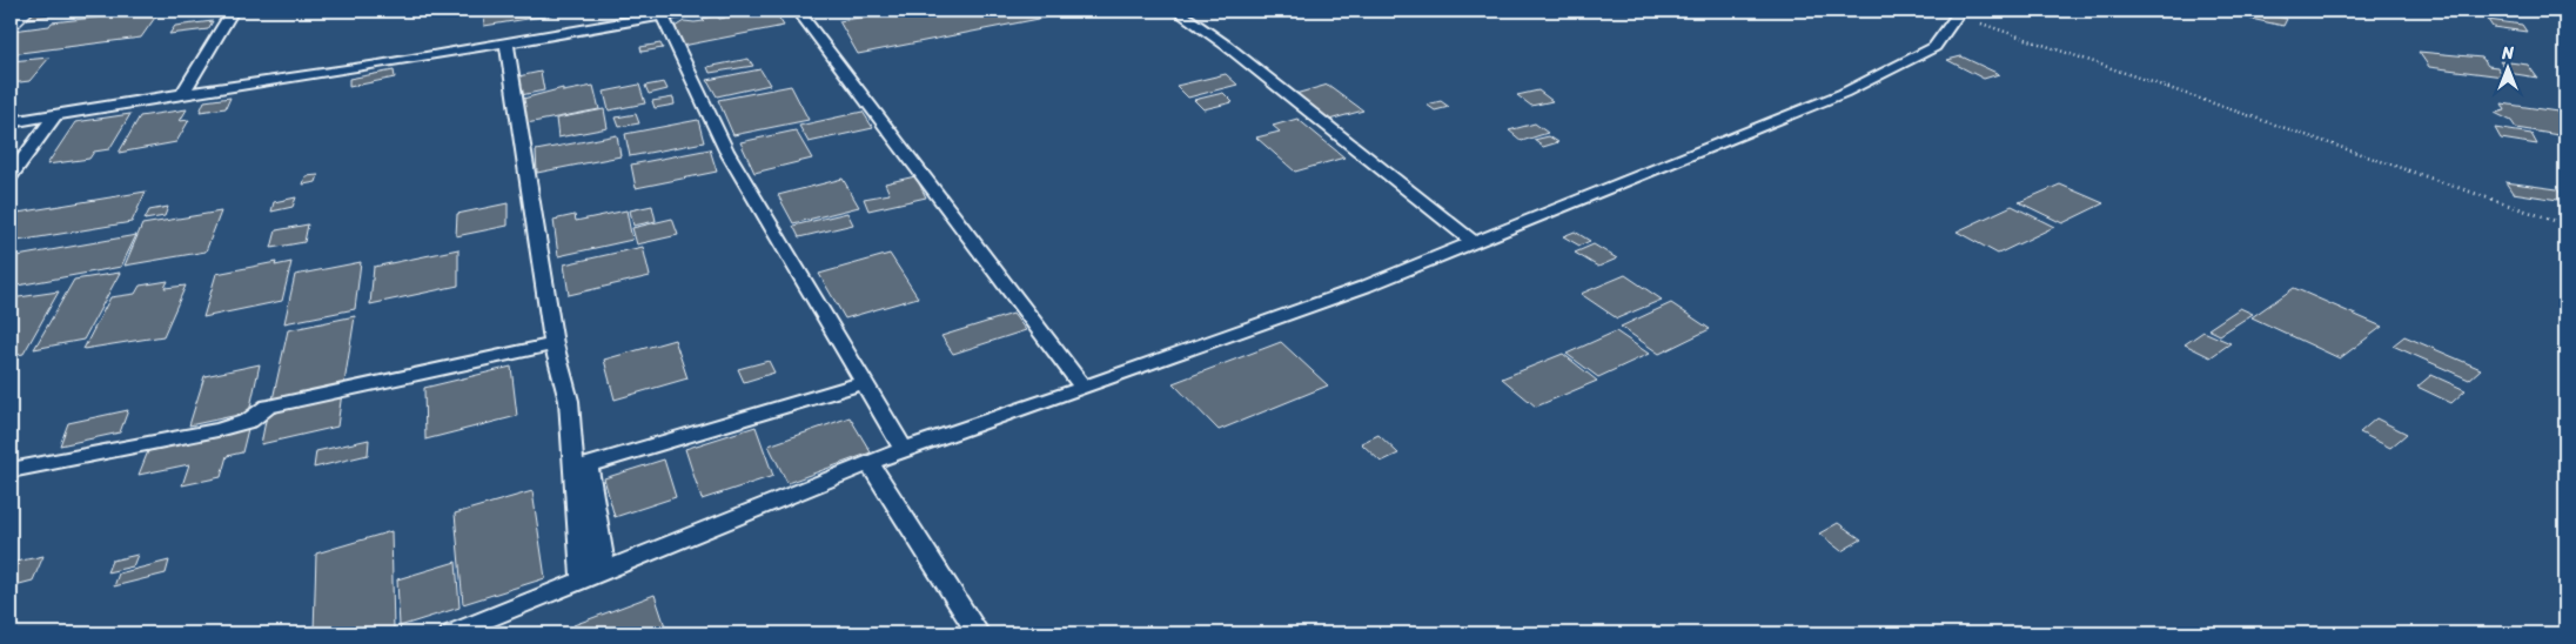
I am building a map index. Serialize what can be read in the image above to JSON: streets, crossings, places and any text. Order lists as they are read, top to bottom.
{
  "north": "top"
}
